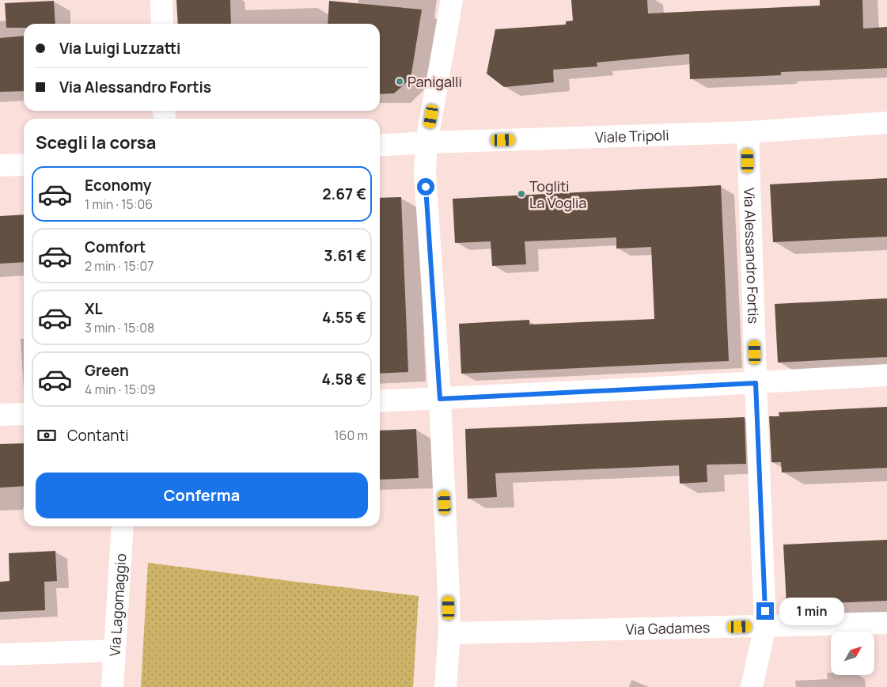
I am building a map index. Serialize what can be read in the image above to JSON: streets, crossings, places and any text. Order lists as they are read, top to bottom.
{
  "streets": {
    "street": [
      "Viale Tripoli",
      "Via Alessandro Fortis",
      "Via Lagomaggio",
      "Via Gadames"
    ]
  },
  "crossings": [
    ["Viale Tripoli", "Via Alessandro Fortis"],
    ["Via Alessandro Fortis", "Via Gadames"]
  ],
  "places": ["Panigalli", "Togliti La Voglia"],
  "north": "top right",
  "page": {
    "banner": ["Via Luigi Luzzatti", "Via Alessandro Fortis"],
    "heading": "Scegli la corsa",
    "list": [
      {
        "name": "Economy",
        "note": "1 min · 15:06",
        "value": "2.67 €"
      },
      {
        "name": "Comfort",
        "note": "2 min · 15:07",
        "value": "3.61 €"
      },
      {
        "name": "XL",
        "note": "3 min · 15:08",
        "value": "4.55 €"
      },
      {
        "name": "Green",
        "note": "4 min · 15:09",
        "value": "4.58 €"
      }
    ],
    "pay": ["Contanti", "160 m"],
    "buttons": "Conferma",
    "bubble": "1 min"
  }
}
